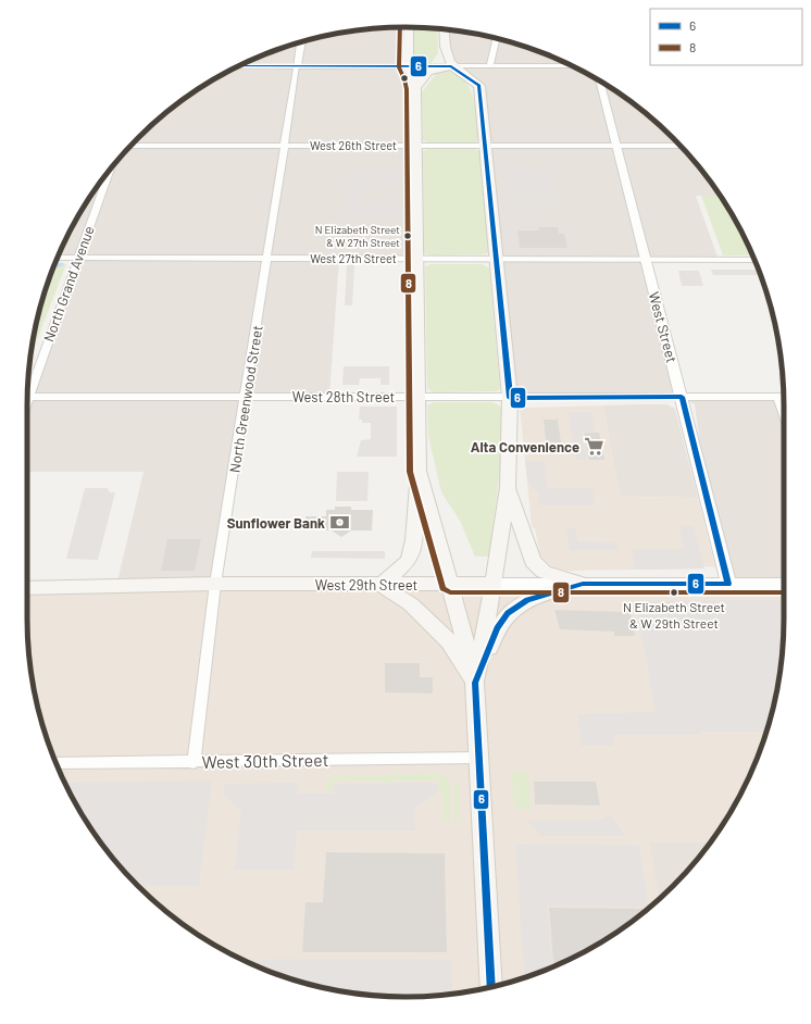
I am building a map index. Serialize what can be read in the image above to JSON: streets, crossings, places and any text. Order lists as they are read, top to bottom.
{
  "streets": {
    "main road": ["West 29th Street"],
    "street": [
      "West 26th Street",
      "West 27th Street",
      "North Grand Avenue",
      "West Street",
      "West 28th Street",
      "North Greenwood Street",
      "West 30th Street"
    ]
  },
  "crossings": [
    ["West 26th Street", "West Street"],
    ["West 26th Street", "North Greenwood Street"],
    ["West 27th Street", "North Grand Avenue"],
    ["West 27th Street", "West Street"],
    ["West 27th Street", "North Greenwood Street"],
    ["North Grand Avenue", "West 28th Street"],
    ["West Street", "West 28th Street"],
    ["West Street", "West 29th Street"],
    ["West 28th Street", "North Greenwood Street"],
    ["North Greenwood Street", "West 29th Street"],
    ["North Greenwood Street", "West 30th Street"]
  ],
  "places": {
    "other": ["N Elizabeth Street & W 27th Street", "N Elizabeth Street & W 29th Street"],
    "supermarket": ["Alta Convenience"],
    "bank": ["Sunflower Bank"]
  },
  "lines": ["transit line 8", "transit line 6"],
  "legend": ["6", "8"]
}
